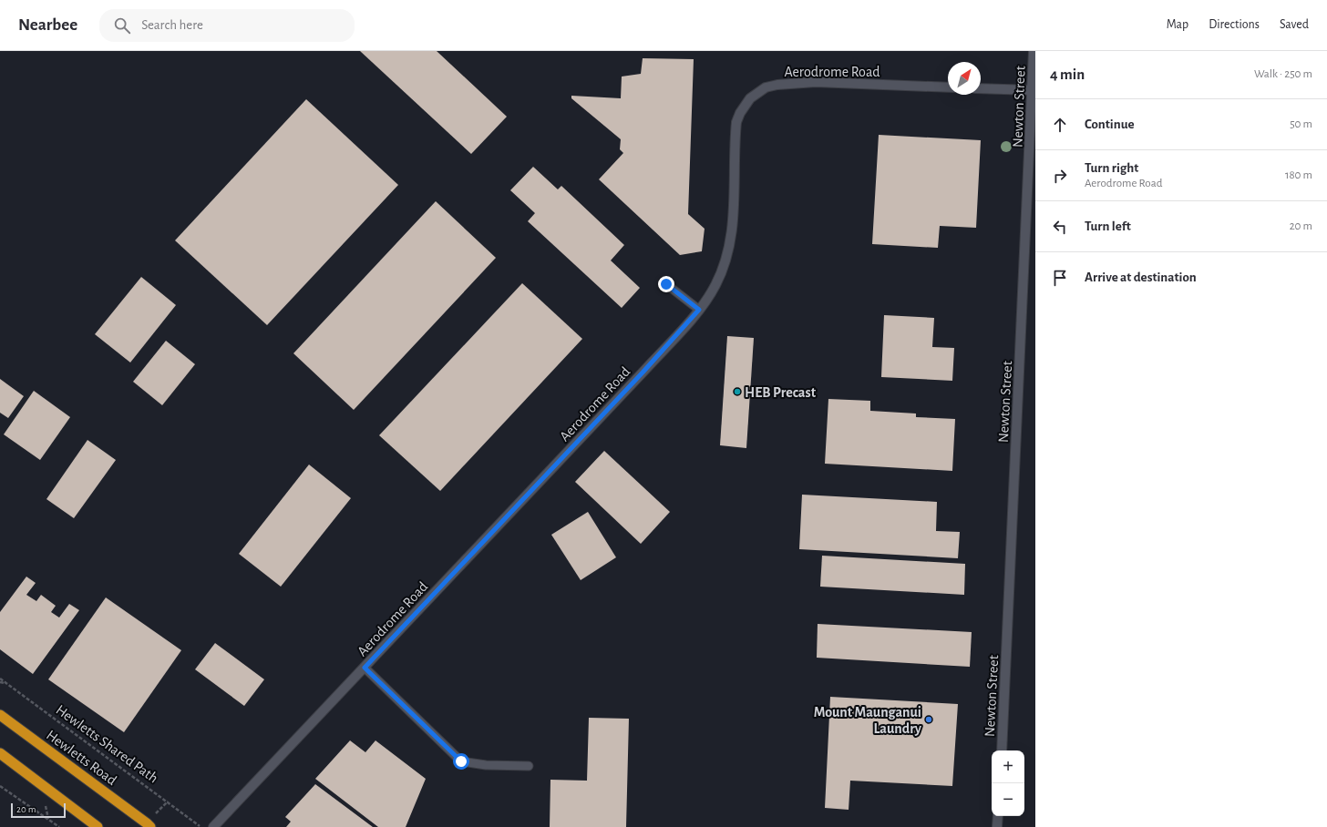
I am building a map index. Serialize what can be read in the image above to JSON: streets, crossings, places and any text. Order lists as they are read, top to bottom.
{
  "streets": {
    "highway": ["Hewletts Road"],
    "street": ["Aerodrome Road", "Newton Street"],
    "path": ["Hewletts Shared Path"]
  },
  "places": ["HEB Precast", "Mount Maunganui Laundry"],
  "scale_bar": "20 m",
  "north": "top right",
  "page": {
    "header": "Nearbee",
    "search": "Search here",
    "nav": ["Map", "Directions", "Saved"],
    "heading": ["4 min", "Walk · 250 m"],
    "list": [
      ["Continue", "50 m"],
      ["Turn right", "Aerodrome Road", "180 m"],
      ["Turn left", "20 m"],
      "Arrive at destination"
    ],
    "map_buttons": ["+", "−"],
    "scale": "20 m"
  }
}
